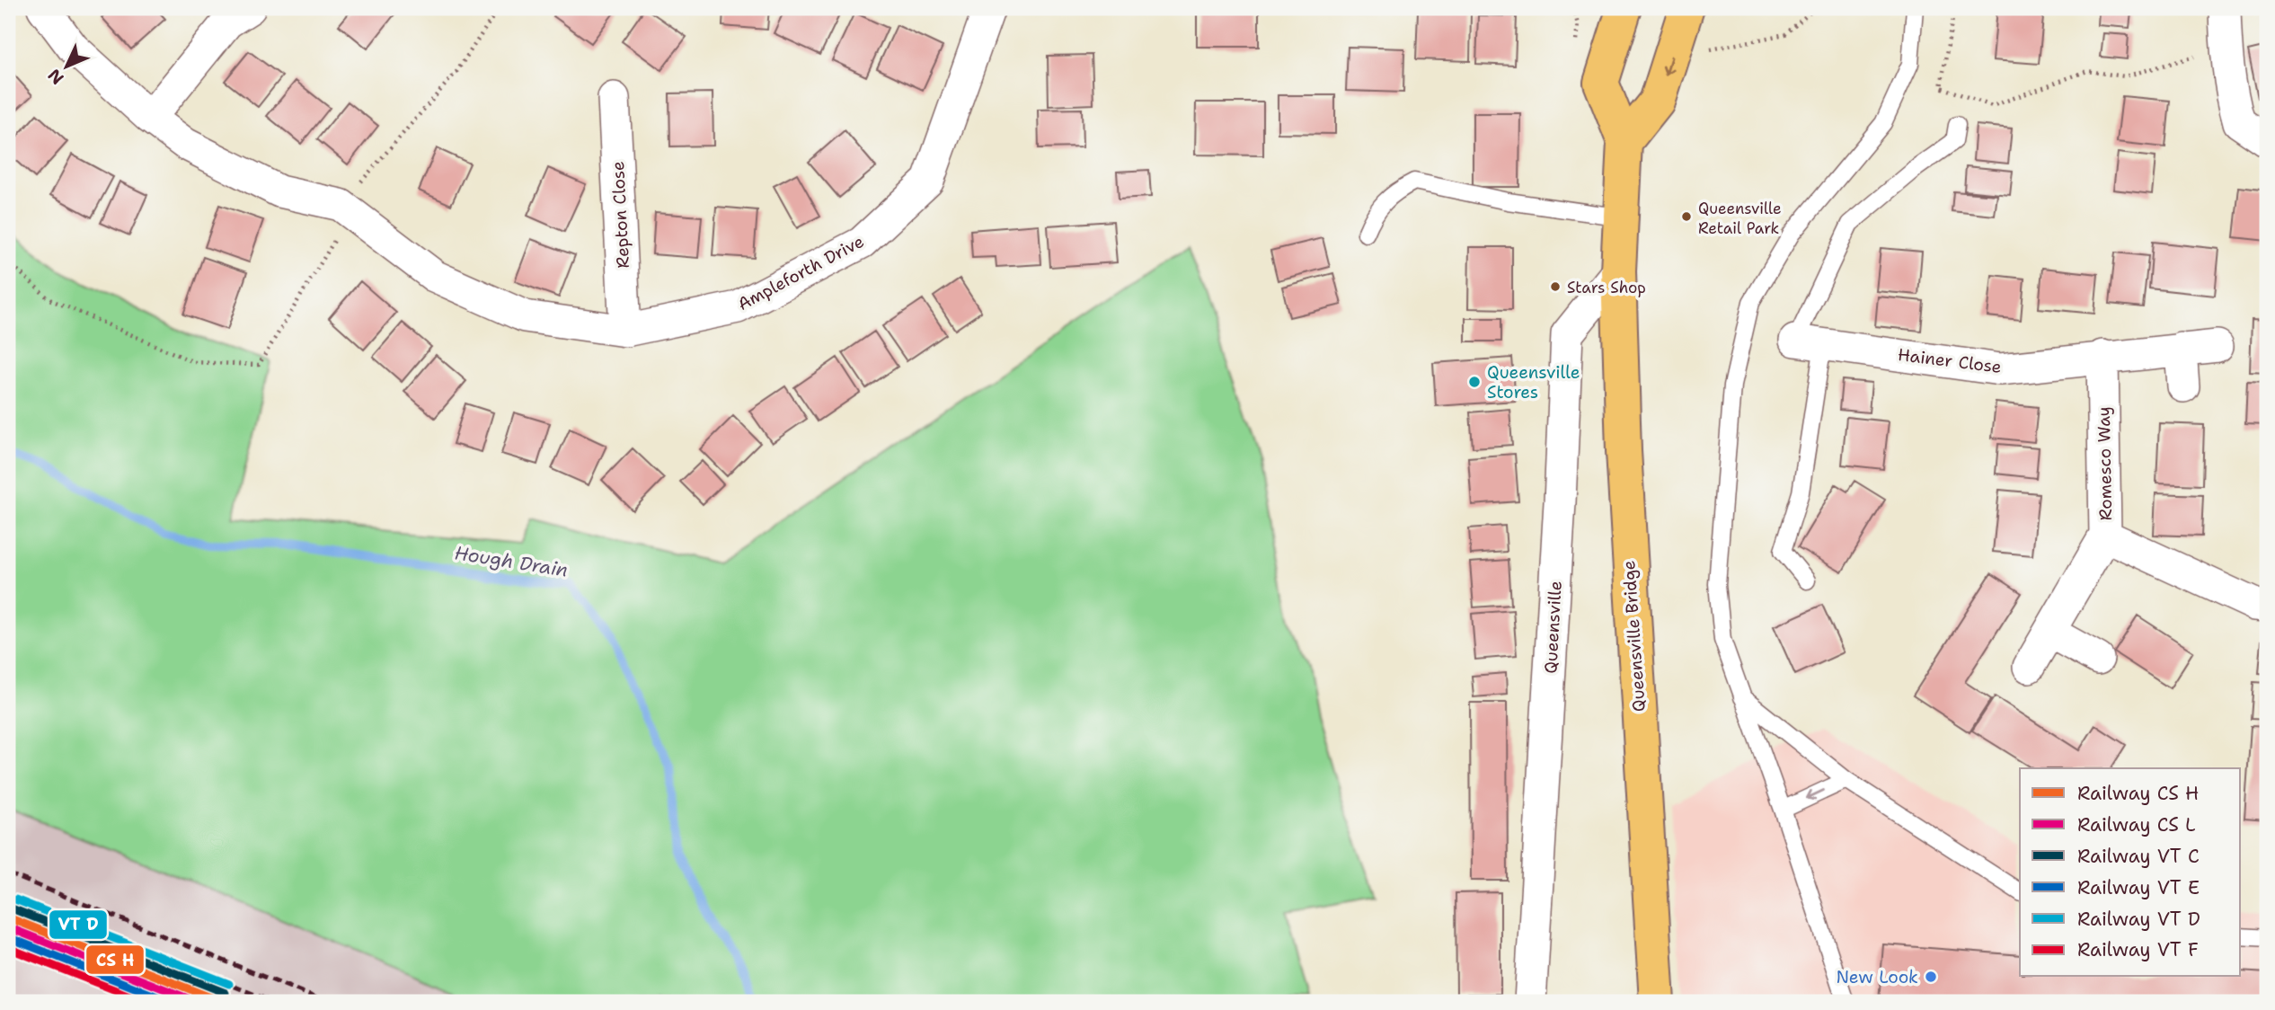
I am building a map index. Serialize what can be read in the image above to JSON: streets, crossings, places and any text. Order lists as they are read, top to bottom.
{
  "streets": {
    "highway": ["Queensville Bridge"],
    "street": [
      "Repton Close",
      "Ampleforth Drive",
      "Hainer Close",
      "Romesco Way",
      "Queensville"
    ]
  },
  "crossings": [
    ["Repton Close", "Ampleforth Drive"],
    ["Hainer Close", "Romesco Way"],
    ["Queensville", "Queensville Bridge"]
  ],
  "water": ["Hough Drain"],
  "places": [
    "Queensville Retail Park",
    "Stars Shop",
    "Queensville Stores",
    "New Look"
  ],
  "legend": [
    "Railway CS H",
    "Railway CS L",
    "Railway VT C",
    "Railway VT E",
    "Railway VT D",
    "Railway VT F"
  ],
  "north": "bottom left"
}
